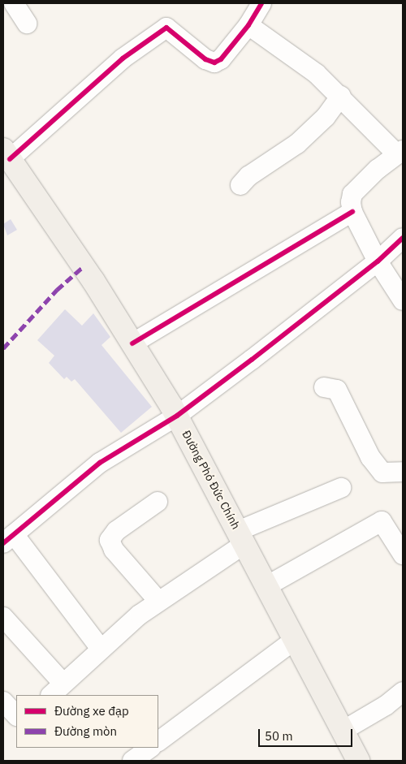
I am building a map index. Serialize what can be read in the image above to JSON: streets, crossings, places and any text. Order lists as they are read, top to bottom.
{
  "streets": {
    "main road": ["Đường Phó Đức Chính"]
  },
  "legend": ["Đường xe đạp", "Đường mòn"],
  "scale_bar": "50 m"
}
